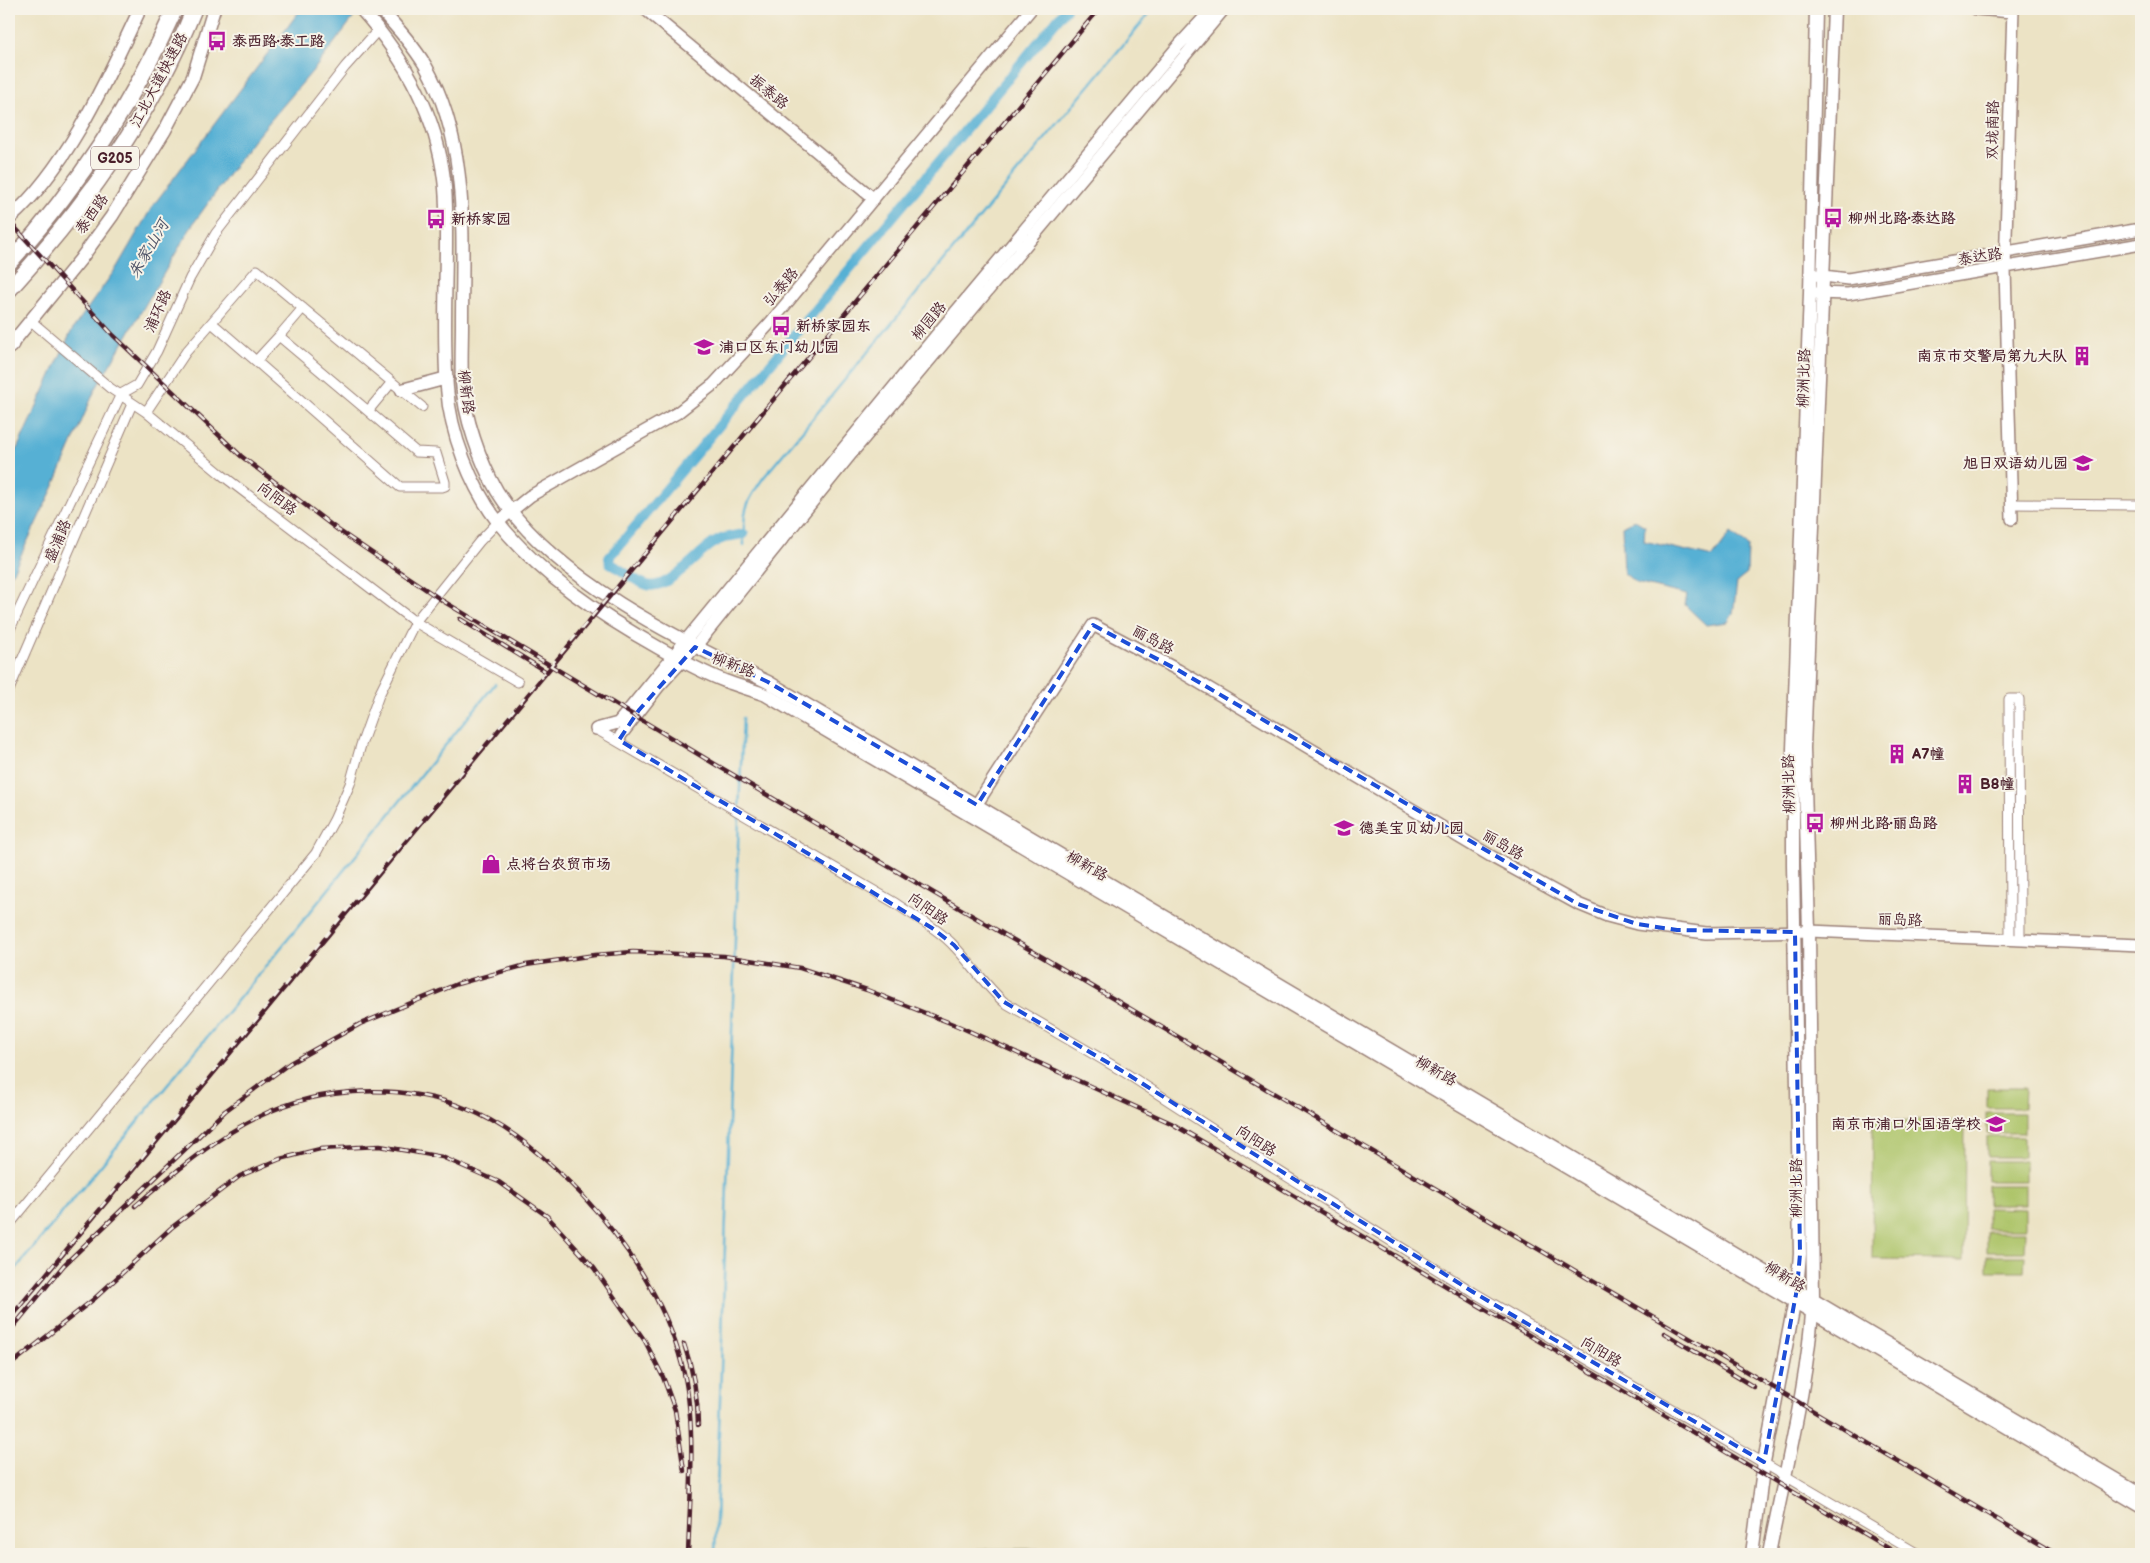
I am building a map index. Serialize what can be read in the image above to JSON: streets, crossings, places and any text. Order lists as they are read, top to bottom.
{
  "streets": {
    "highway": ["江北大道快速路", "G205"],
    "main road": ["泰西路", "柳洲北路", "柳新路"],
    "street": [
      "振泰路",
      "双垅南路",
      "泰达路",
      "弘泰路",
      "浦环路",
      "柳园路",
      "向阳路",
      "盛浦路",
      "丽岛路"
    ]
  },
  "crossings": [
    ["振泰路", "弘泰路"],
    ["双垅南路", "泰达路"],
    ["泰西路", "向阳路"],
    ["泰达路", "柳洲北路"],
    ["弘泰路", "柳新路"],
    ["浦环路", "柳新路"],
    ["浦环路", "向阳路"],
    ["柳园路", "柳新路"],
    ["柳洲北路", "柳新路"],
    ["柳洲北路", "向阳路"],
    ["柳洲北路", "丽岛路"],
    ["柳新路", "丽岛路"],
    ["向阳路", "盛浦路"]
  ],
  "water": ["朱家山河"],
  "places": {
    "bus stop": [
      "泰西路·泰工路",
      "柳州北路·泰达路",
      "新桥家园",
      "新桥家园东",
      "柳州北路·丽岛路"
    ],
    "school or university": [
      "浦口区东门幼儿园",
      "旭日双语幼儿园",
      "德美宝贝幼儿园",
      "南京市浦口外国语学校"
    ],
    "building": ["南京市交警局第九大队", "A7幢", "B8幢"],
    "shop": ["点将台农贸市场"]
  }
}
